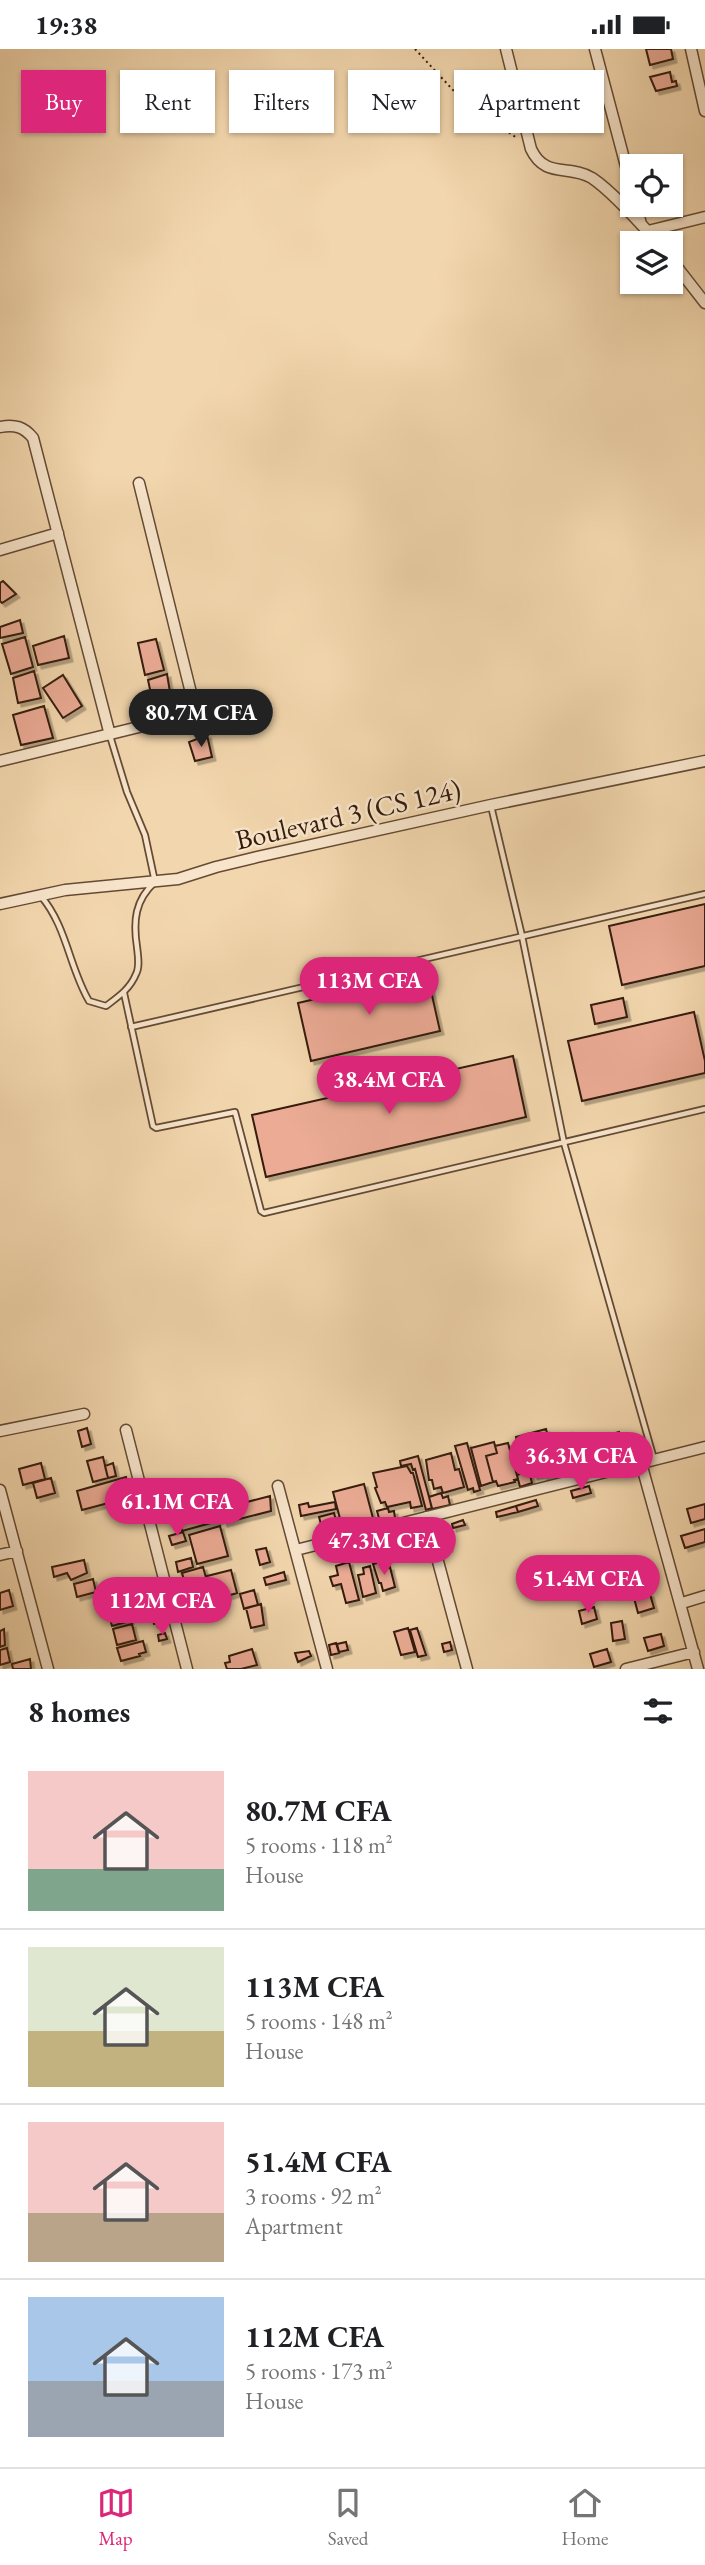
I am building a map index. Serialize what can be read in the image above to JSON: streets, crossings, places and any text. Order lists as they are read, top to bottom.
{
  "streets": {
    "street": ["Boulevard 3 (CS 124)"]
  },
  "page": {
    "status": "19:38",
    "chip": [
      "Buy",
      "Rent",
      "Filters",
      "New",
      "Apartment"
    ],
    "price": [
      "80.7M CFA",
      "113M CFA",
      "38.4M CFA",
      "36.3M CFA",
      "61.1M CFA",
      "47.3M CFA",
      "51.4M CFA",
      "112M CFA"
    ],
    "heading": "8 homes",
    "list": [
      {
        "name": "80.7M CFA",
        "note": "5 rooms · 118 m² · House"
      },
      {
        "name": "113M CFA",
        "note": "5 rooms · 148 m² · House"
      },
      {
        "name": "51.4M CFA",
        "note": "3 rooms · 92 m² · Apartment"
      },
      {
        "name": "112M CFA",
        "note": "5 rooms · 173 m² · House"
      }
    ],
    "tabs": ["Map", "Saved", "Home"]
  }
}
